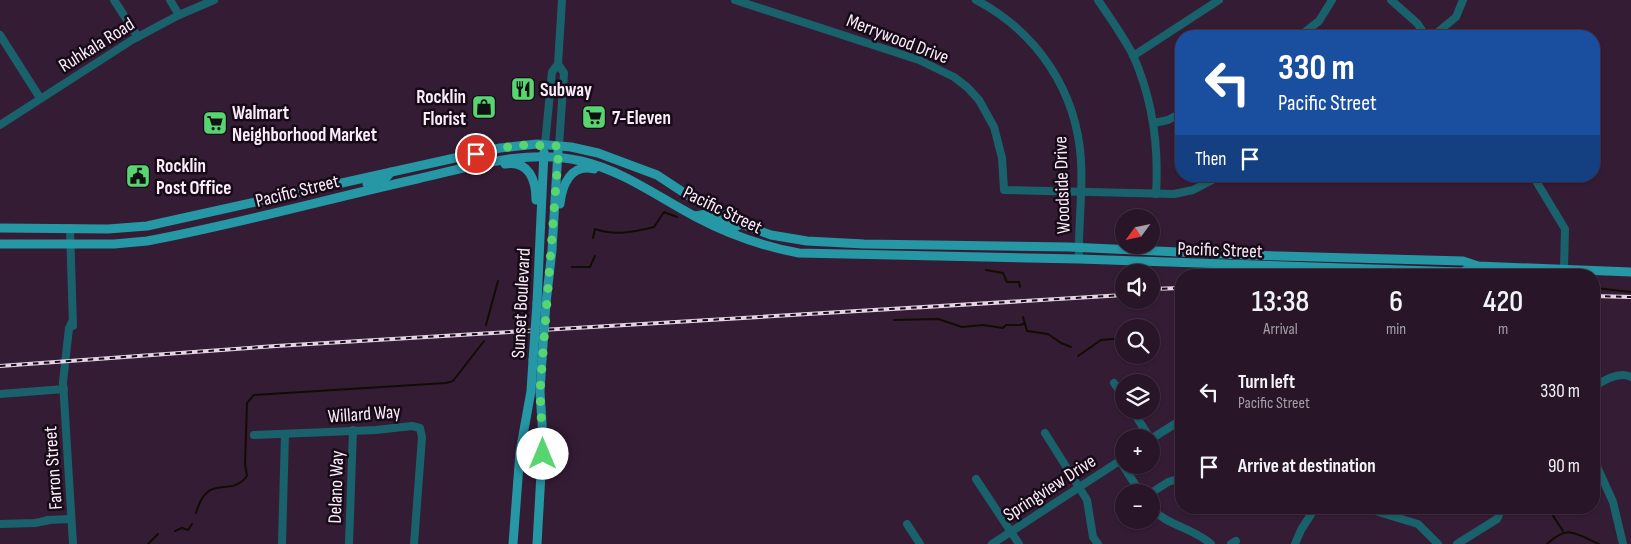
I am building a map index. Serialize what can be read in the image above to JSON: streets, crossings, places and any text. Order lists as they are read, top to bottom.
{
  "streets": {
    "main road": ["Pacific Street", "Sunset Boulevard"],
    "street": [
      "Merrywood Drive",
      "Ruhkala Road",
      "Woodside Drive",
      "Willard Way",
      "Farron Street",
      "Delano Way",
      "Springview Drive"
    ]
  },
  "crossings": [
    ["Merrywood Drive", "Woodside Drive"],
    ["Woodside Drive", "Pacific Street"],
    ["Pacific Street", "Sunset Boulevard"],
    ["Pacific Street", "Farron Street"],
    ["Willard Way", "Delano Way"]
  ],
  "places": {
    "restaurant": ["Subway"],
    "shop": ["Rocklin Florist"],
    "supermarket": ["7-Eleven", "Walmart Neighborhood Market"],
    "public building": ["Rocklin Post Office"]
  },
  "north": "bottom left",
  "page": {
    "turn": ["330 m", "Pacific Street"],
    "then": "Then",
    "map_buttons": ["+", "−"],
    "eta": [
      "13:38",
      "Arrival",
      "6",
      "min",
      "420",
      "m"
    ],
    "list": [
      {
        "name": "Turn left",
        "note": "Pacific Street",
        "value": "330 m"
      },
      {
        "name": "Arrive at destination",
        "value": "90 m"
      }
    ]
  }
}
